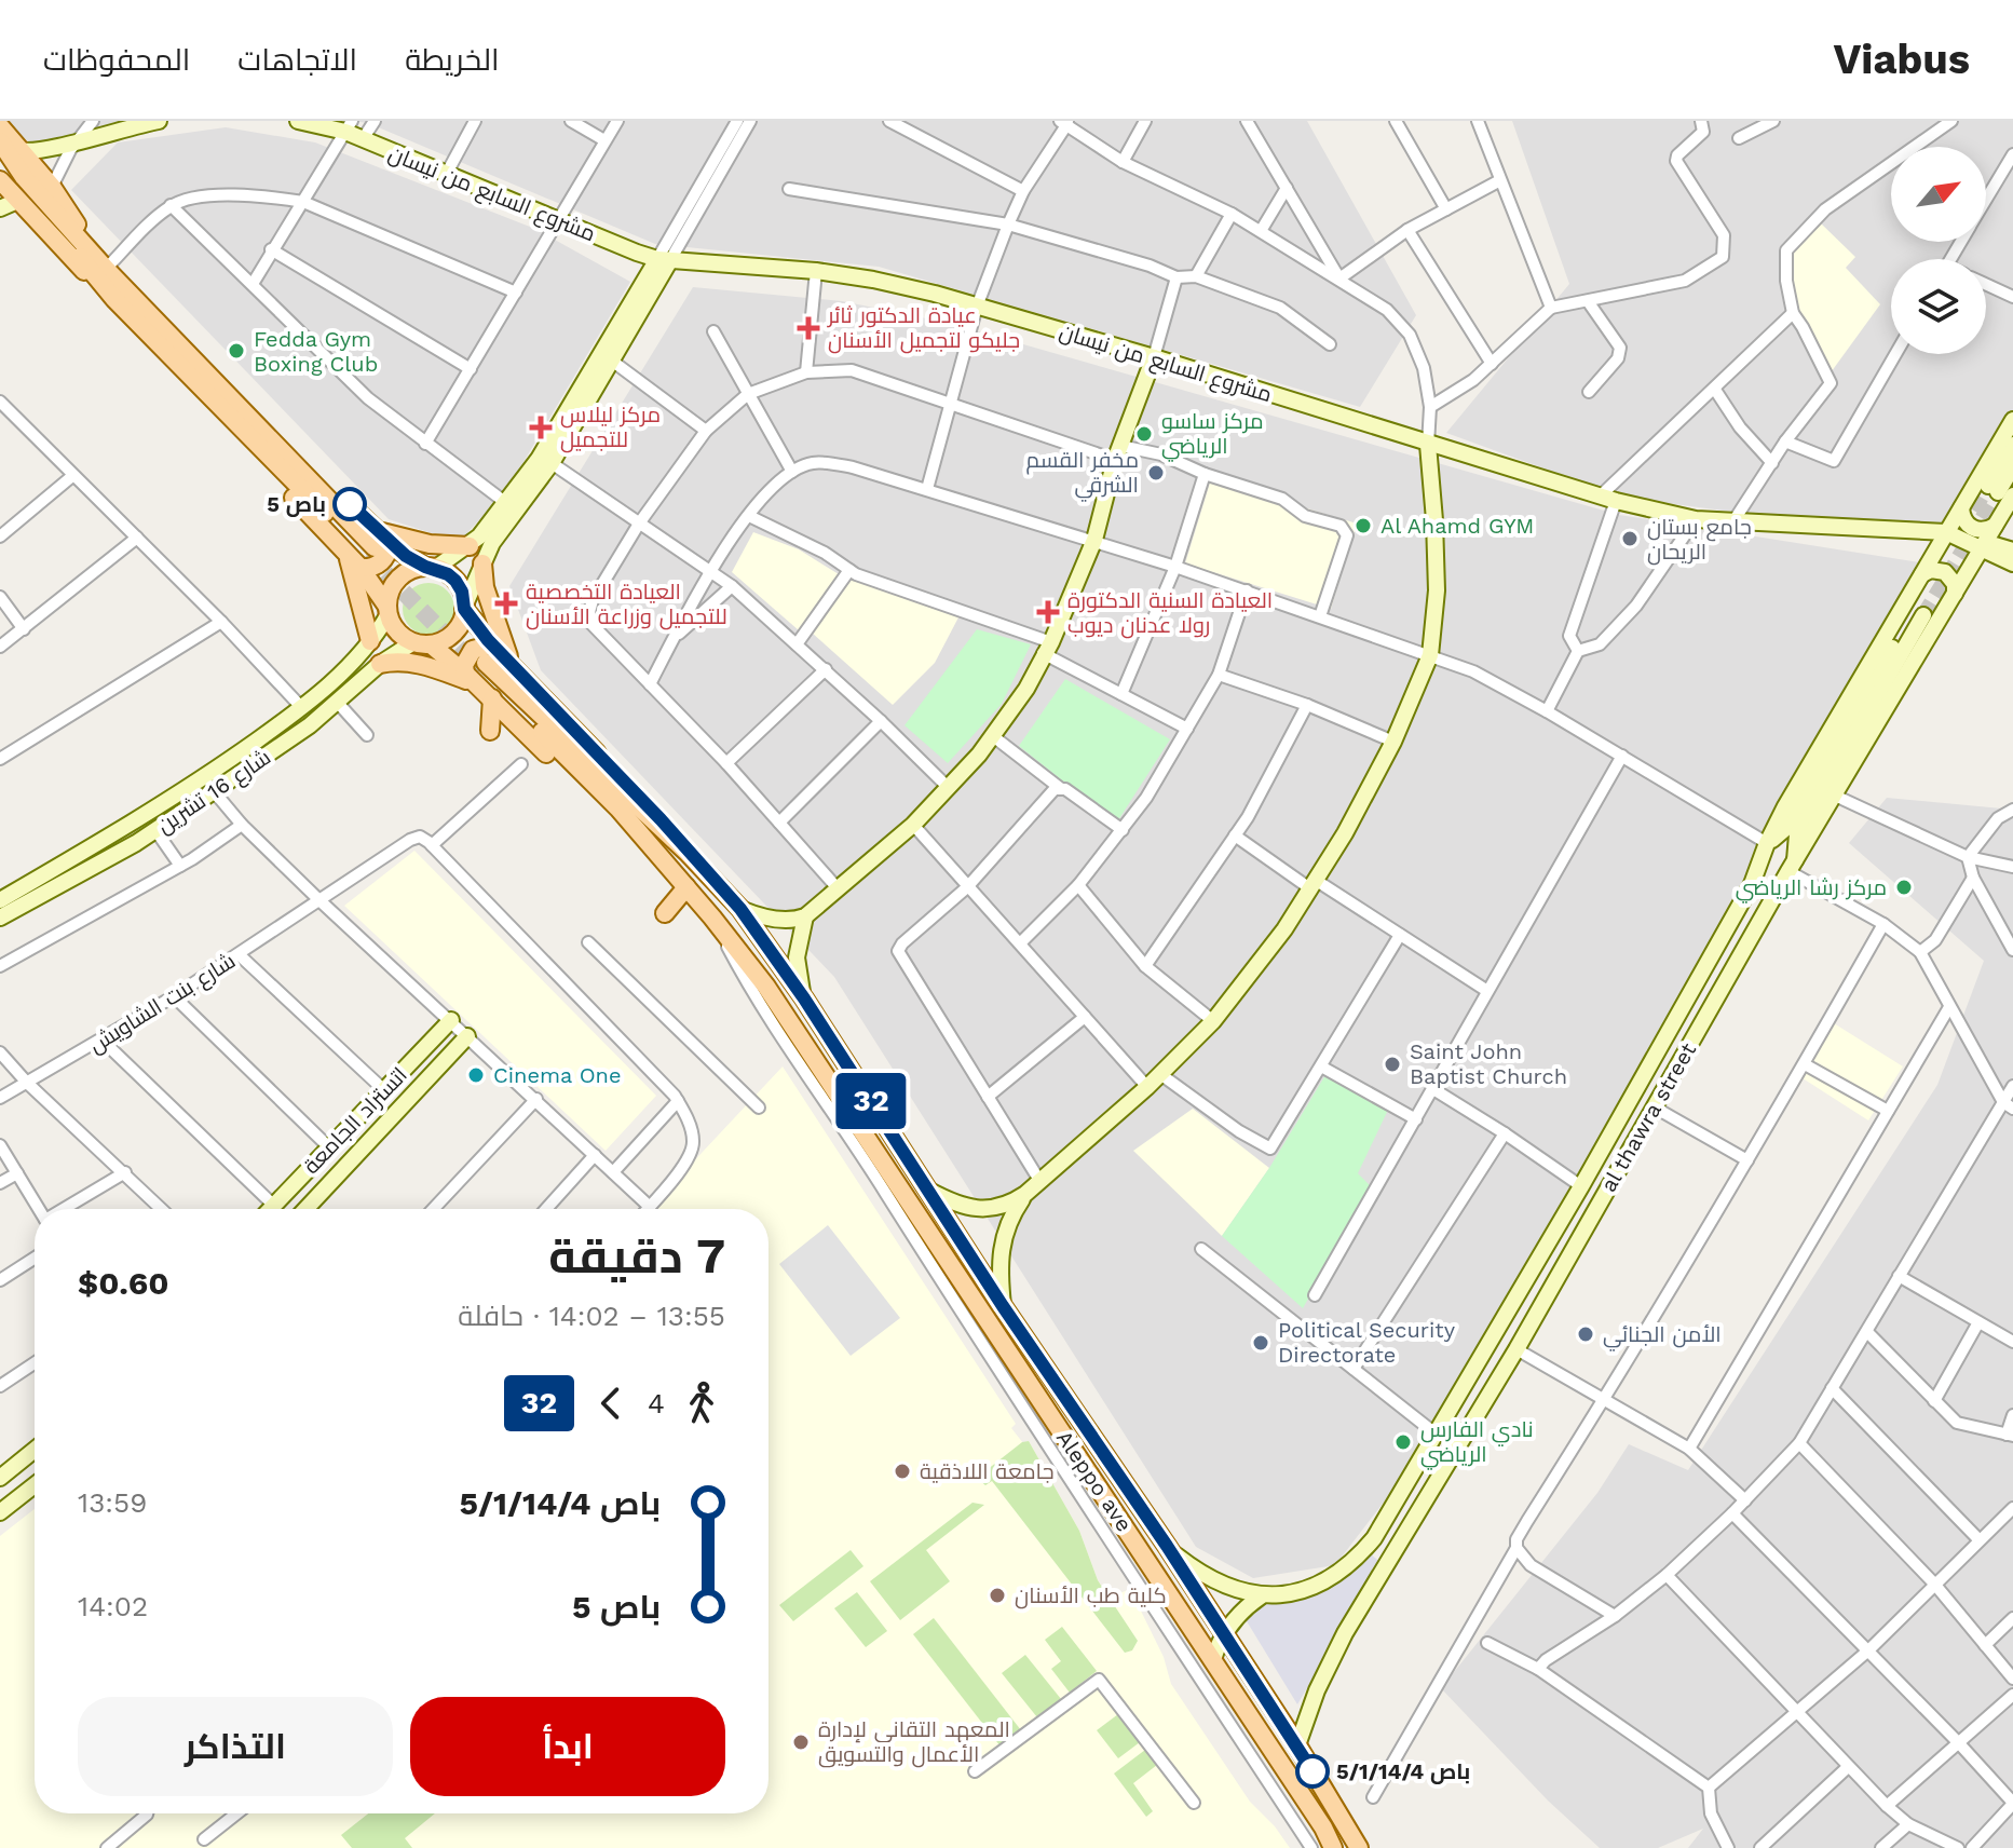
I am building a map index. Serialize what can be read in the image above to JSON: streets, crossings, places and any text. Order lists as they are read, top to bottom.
{
  "streets": {
    "main road": [
      "مشروع السابع من نيسان",
      "شارع 16 تشرين",
      "al thawra street",
      "اتستراد الجامعة",
      "Aleppo ave"
    ],
    "street": ["شارع بنت الشاويش"]
  },
  "crossings": [
    ["مشروع السابع من نيسان", "al thawra street"],
    ["al thawra street", "Aleppo ave"]
  ],
  "places": {
    "health": [
      "عيادة الدكتور ثائر جليكو لتجميل الأسنان",
      "مركز ليلاس للتجميل",
      "العيادة التخصصية للتجميل وزراعة الأسنان",
      "العيادة السنية الدكتورة رولا عدنان ديوب"
    ],
    "other": [
      "Fedda Gym Boxing Club",
      "مركز ساسو الرياضي",
      "مخفر القسم الشرقي",
      "باص 5",
      "Al Ahamd GYM",
      "جامع بستان الريحان",
      "مركز رشا الرياضي",
      "Saint John Baptist Church",
      "Cinema One",
      "الأمن الجنائي",
      "Political Security Directorate",
      "نادي الفارس الرياضي",
      "جامعة اللاذقية",
      "كلية طب الأسنان",
      "المعهد التقاني لإدارة الأعمال والتسويق",
      "باص 5/1/14/4"
    ]
  },
  "lines": ["bus line 32"],
  "north": "top right",
  "page": {
    "header": "Viabus",
    "nav": ["الخريطة", "الاتجاهات", "المحفوظات"],
    "on_map": "32",
    "heading": ["7 دقيقة", "13:55 – 14:02 · حافلة", "$0.60"],
    "legs": ["4", "32"],
    "list": [
      {
        "name": "باص 5/1/14/4",
        "value": "13:59"
      },
      {
        "name": "باص 5",
        "value": "14:02"
      }
    ],
    "buttons": ["ابدأ", "التذاكر"]
  }
}
